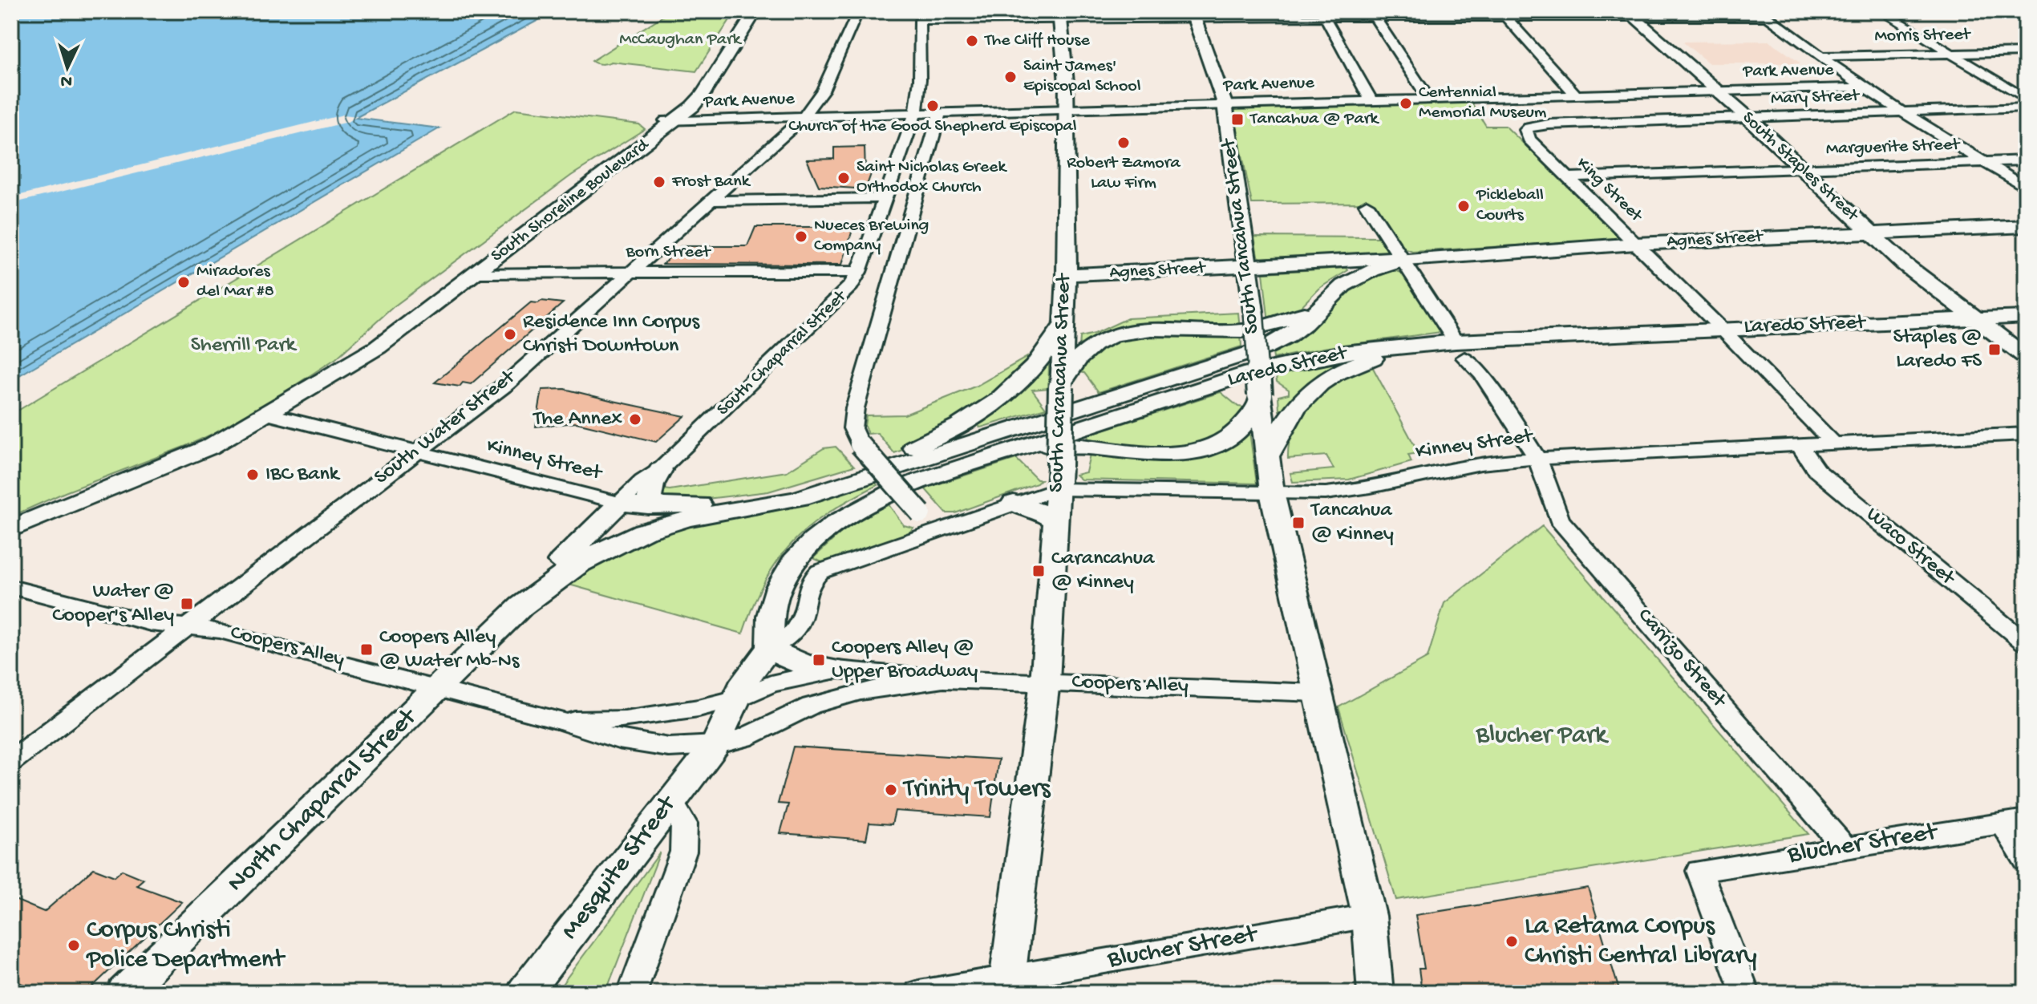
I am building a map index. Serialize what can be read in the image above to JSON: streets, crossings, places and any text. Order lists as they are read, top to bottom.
{
  "streets": {
    "main road": [
      "South Staples Street",
      "South Shoreline Boulevard",
      "South Tancahua Street",
      "Agnes Street",
      "Laredo Street",
      "South Carancahua Street",
      "North Chaparral Street",
      "Mesquite Street"
    ],
    "street": [
      "Morris Street",
      "Park Avenue",
      "Mary Street",
      "Marguerite Street",
      "King Street",
      "Born Street",
      "South Chaparral Street",
      "South Water Street",
      "Kinney Street",
      "Waco Street",
      "Coopers Alley",
      "Carrizo Street",
      "Blucher Street"
    ]
  },
  "crossings": [
    ["Park Avenue", "South Staples Street"],
    ["Park Avenue", "South Shoreline Boulevard"],
    ["Park Avenue", "South Tancahua Street"],
    ["Park Avenue", "South Chaparral Street"],
    ["Park Avenue", "South Carancahua Street"],
    ["Park Avenue", "South Water Street"],
    ["Mary Street", "South Staples Street"],
    ["Mary Street", "King Street"],
    ["Marguerite Street", "South Staples Street"],
    ["Marguerite Street", "King Street"],
    ["South Staples Street", "Agnes Street"],
    ["South Staples Street", "Laredo Street"],
    ["King Street", "Agnes Street"],
    ["King Street", "Laredo Street"],
    ["King Street", "Kinney Street"],
    ["South Shoreline Boulevard", "Born Street"],
    ["South Shoreline Boulevard", "Kinney Street"],
    ["South Tancahua Street", "Agnes Street"],
    ["South Tancahua Street", "Kinney Street"],
    ["South Tancahua Street", "Coopers Alley"],
    ["South Tancahua Street", "Blucher Street"],
    ["Agnes Street", "South Carancahua Street"],
    ["Agnes Street", "Carrizo Street"],
    ["Born Street", "South Chaparral Street"],
    ["Born Street", "South Water Street"],
    ["Laredo Street", "Kinney Street"],
    ["Laredo Street", "Carrizo Street"],
    ["South Chaparral Street", "South Carancahua Street"],
    ["South Chaparral Street", "Kinney Street"],
    ["South Carancahua Street", "Kinney Street"],
    ["South Carancahua Street", "Coopers Alley"],
    ["South Carancahua Street", "Blucher Street"],
    ["South Water Street", "Kinney Street"],
    ["South Water Street", "Coopers Alley"],
    ["Kinney Street", "Waco Street"],
    ["Kinney Street", "Carrizo Street"],
    ["Coopers Alley", "North Chaparral Street"],
    ["Coopers Alley", "Mesquite Street"],
    ["Carrizo Street", "Blucher Street"]
  ],
  "parks": ["McCaughan Park", "Sherrill Park", "Blucher Park"],
  "places": {
    "other": [
      "The Cliff House",
      "Saint James' Episcopal School",
      "Centennial Memorial Museum",
      "Church of the Good Shepherd Episcopal",
      "Robert Zamora Law Firm",
      "Saint Nicholas Greek Orthodox Church",
      "Frost Bank",
      "Pickleball Courts",
      "Nueces Brewing Company",
      "Miradores del Mar #8",
      "Residence Inn Corpus Christi Downtown",
      "The Annex",
      "IBC Bank",
      "Trinity Towers",
      "La Retama Corpus Christi Central Library",
      "Corpus Christi Police Department"
    ],
    "transit": [
      "Tancahua @ Park",
      "Staples @ Laredo FS",
      "Tancahua @ Kinney",
      "Carancahua @ Kinney",
      "Water @ Cooper's Alley",
      "Coopers Alley @ Water Mb-Ns",
      "Coopers Alley @ Upper Broadway"
    ]
  },
  "north": "bottom"
}
